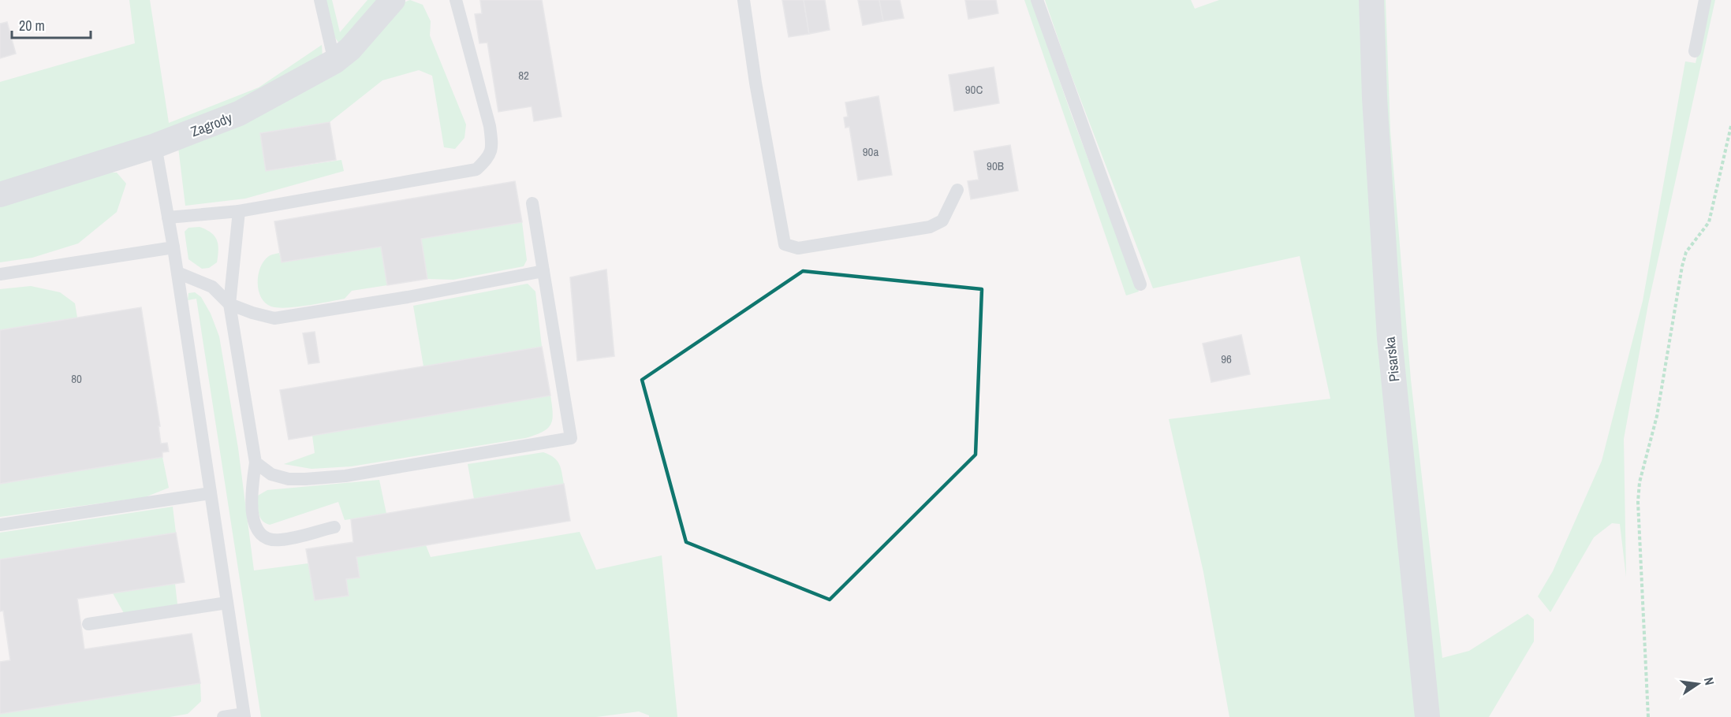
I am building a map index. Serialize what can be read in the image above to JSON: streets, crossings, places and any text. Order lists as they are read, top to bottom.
{
  "streets": {
    "street": ["Zagrody", "Pisarska"]
  },
  "house_numbers": [
    "82",
    "90C",
    "90a",
    "90B",
    "96",
    "80"
  ],
  "scale_bar": "20 m",
  "north": "right"
}
